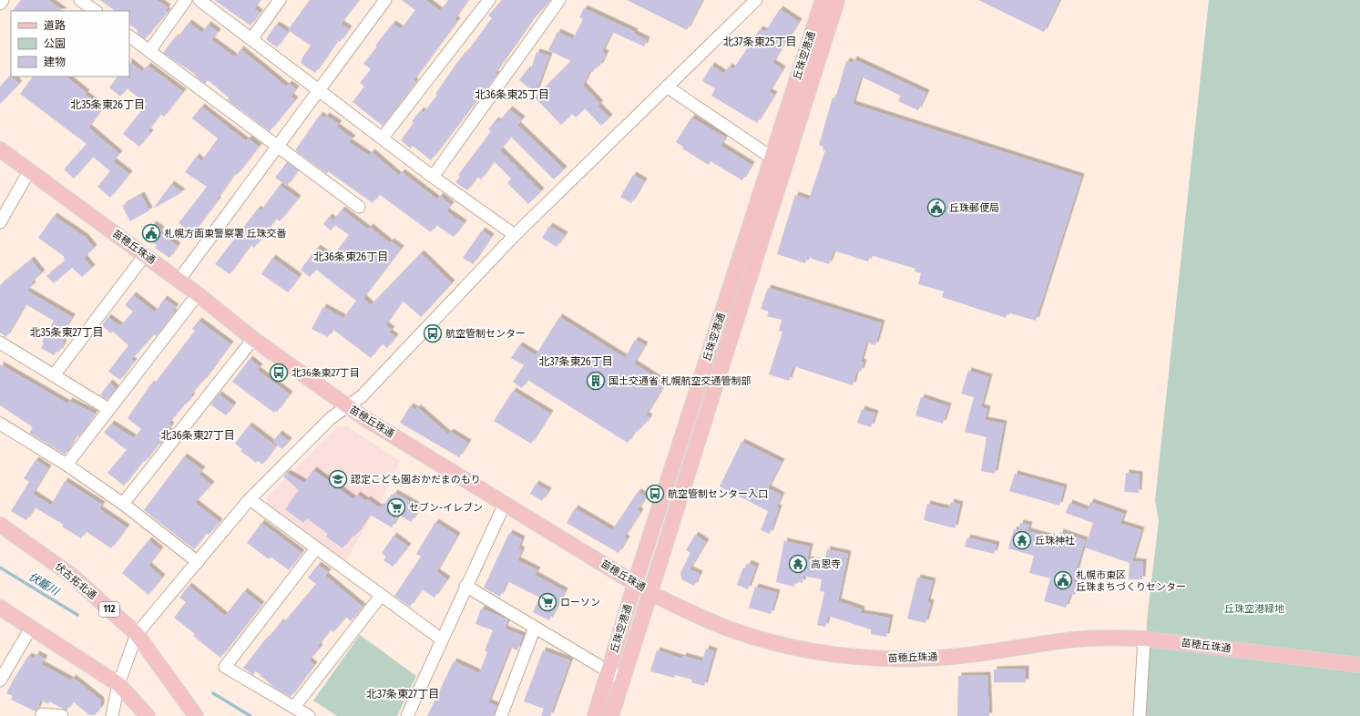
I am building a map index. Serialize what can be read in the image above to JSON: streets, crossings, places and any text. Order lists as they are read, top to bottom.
{
  "streets": {
    "main road": [
      "丘珠空港通",
      "苗穂丘珠通",
      "伏古拓北通",
      "112"
    ]
  },
  "crossings": [
    ["丘珠空港通", "苗穂丘珠通"]
  ],
  "districts": [
    "北37条東25丁目",
    "北36条東25丁目",
    "北35条東26丁目",
    "北36条東26丁目",
    "北35条東27丁目",
    "北37条東26丁目",
    "北36条東27丁目",
    "北37条東27丁目"
  ],
  "water": ["伏籠川"],
  "parks": ["丘珠空港緑地"],
  "places": {
    "public building": ["丘珠郵便局", "札幌方面東警察署 丘珠交番", "札幌市東区 丘珠まちづくりセンター"],
    "bus stop": ["航空管制センター", "北36条東27丁目", "航空管制センター入口"],
    "building": ["国土交通省 札幌航空交通管制部"],
    "school or university": ["認定こども園おかだまのもり"],
    "supermarket": ["セブン-イレブン", "ローソン"],
    "temple": ["丘珠神社", "高恩寺"]
  },
  "legend": ["道路", "公園", "建物"]
}
